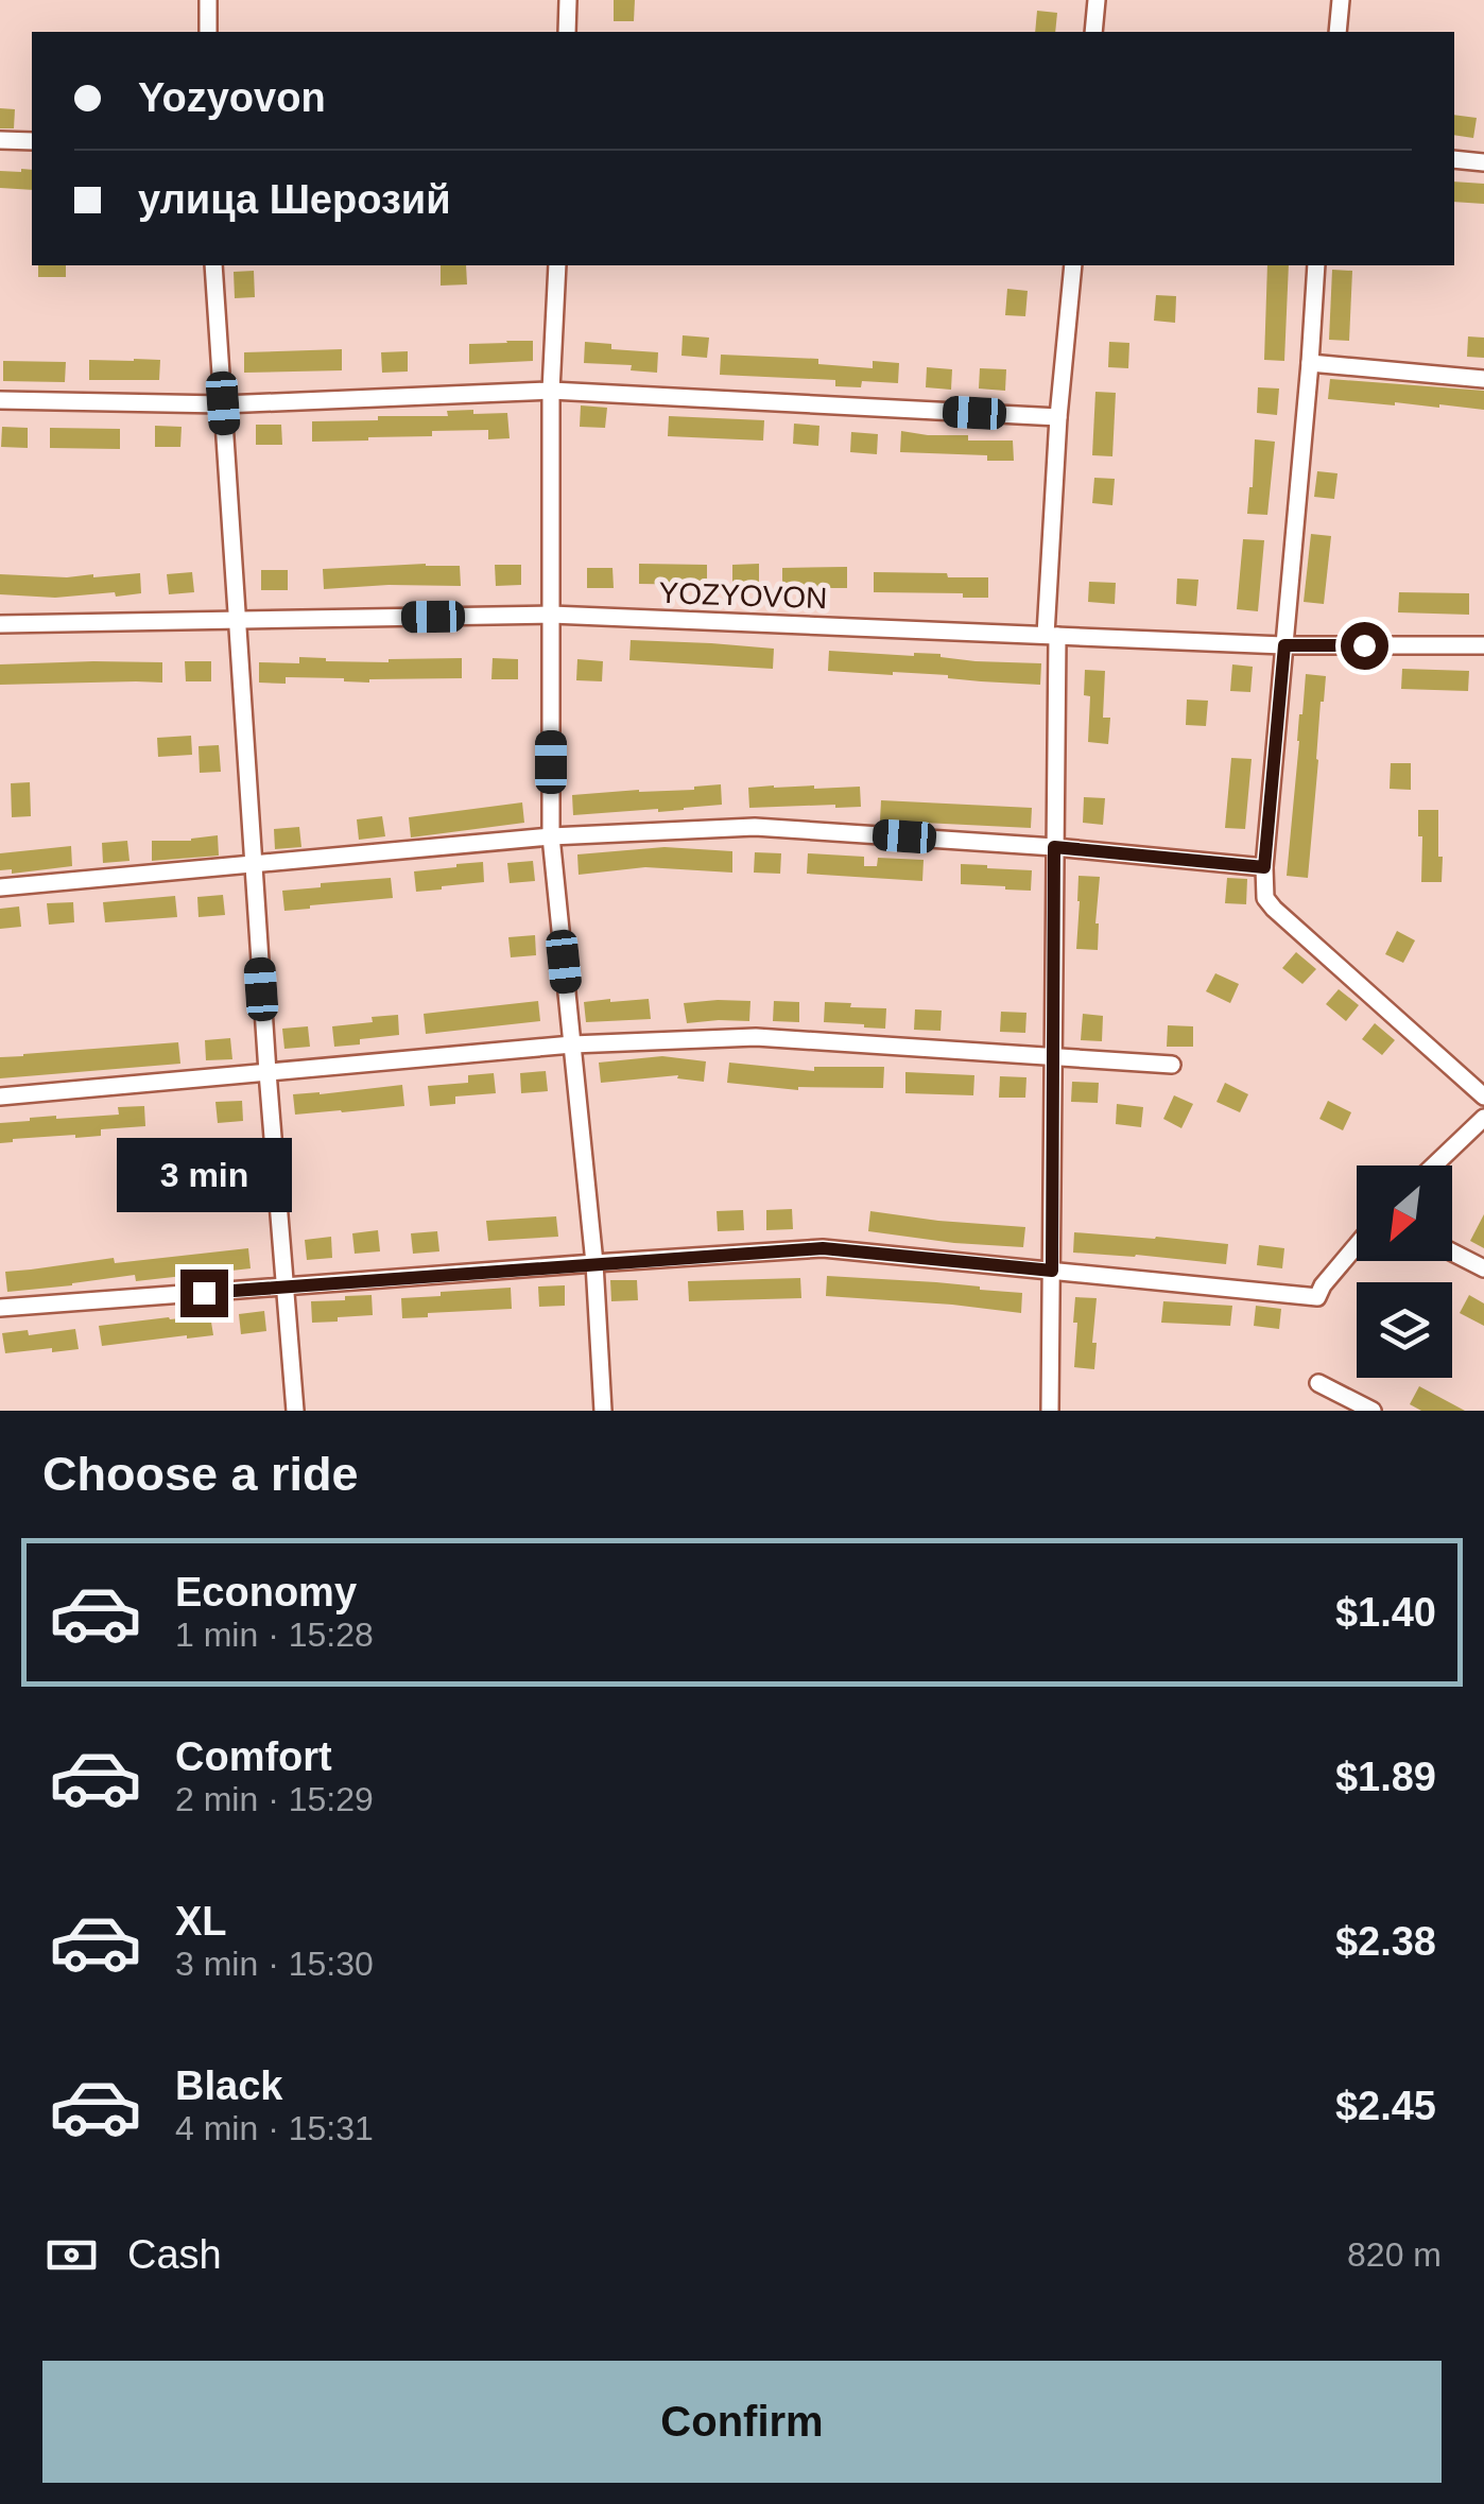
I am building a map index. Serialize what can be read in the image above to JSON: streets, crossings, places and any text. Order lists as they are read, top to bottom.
{
  "streets": {
    "street": ["YOZYOVON"]
  },
  "north": "bottom left",
  "page": {
    "banner": ["Yozyovon", "улица Шерозий"],
    "bubble": "3 min",
    "heading": "Choose a ride",
    "list": [
      {
        "name": "Economy",
        "note": "1 min · 15:28",
        "value": "$1.40"
      },
      {
        "name": "Comfort",
        "note": "2 min · 15:29",
        "value": "$1.89"
      },
      {
        "name": "XL",
        "note": "3 min · 15:30",
        "value": "$2.38"
      },
      {
        "name": "Black",
        "note": "4 min · 15:31",
        "value": "$2.45"
      }
    ],
    "pay": ["Cash", "820 m"],
    "buttons": "Confirm"
  }
}
